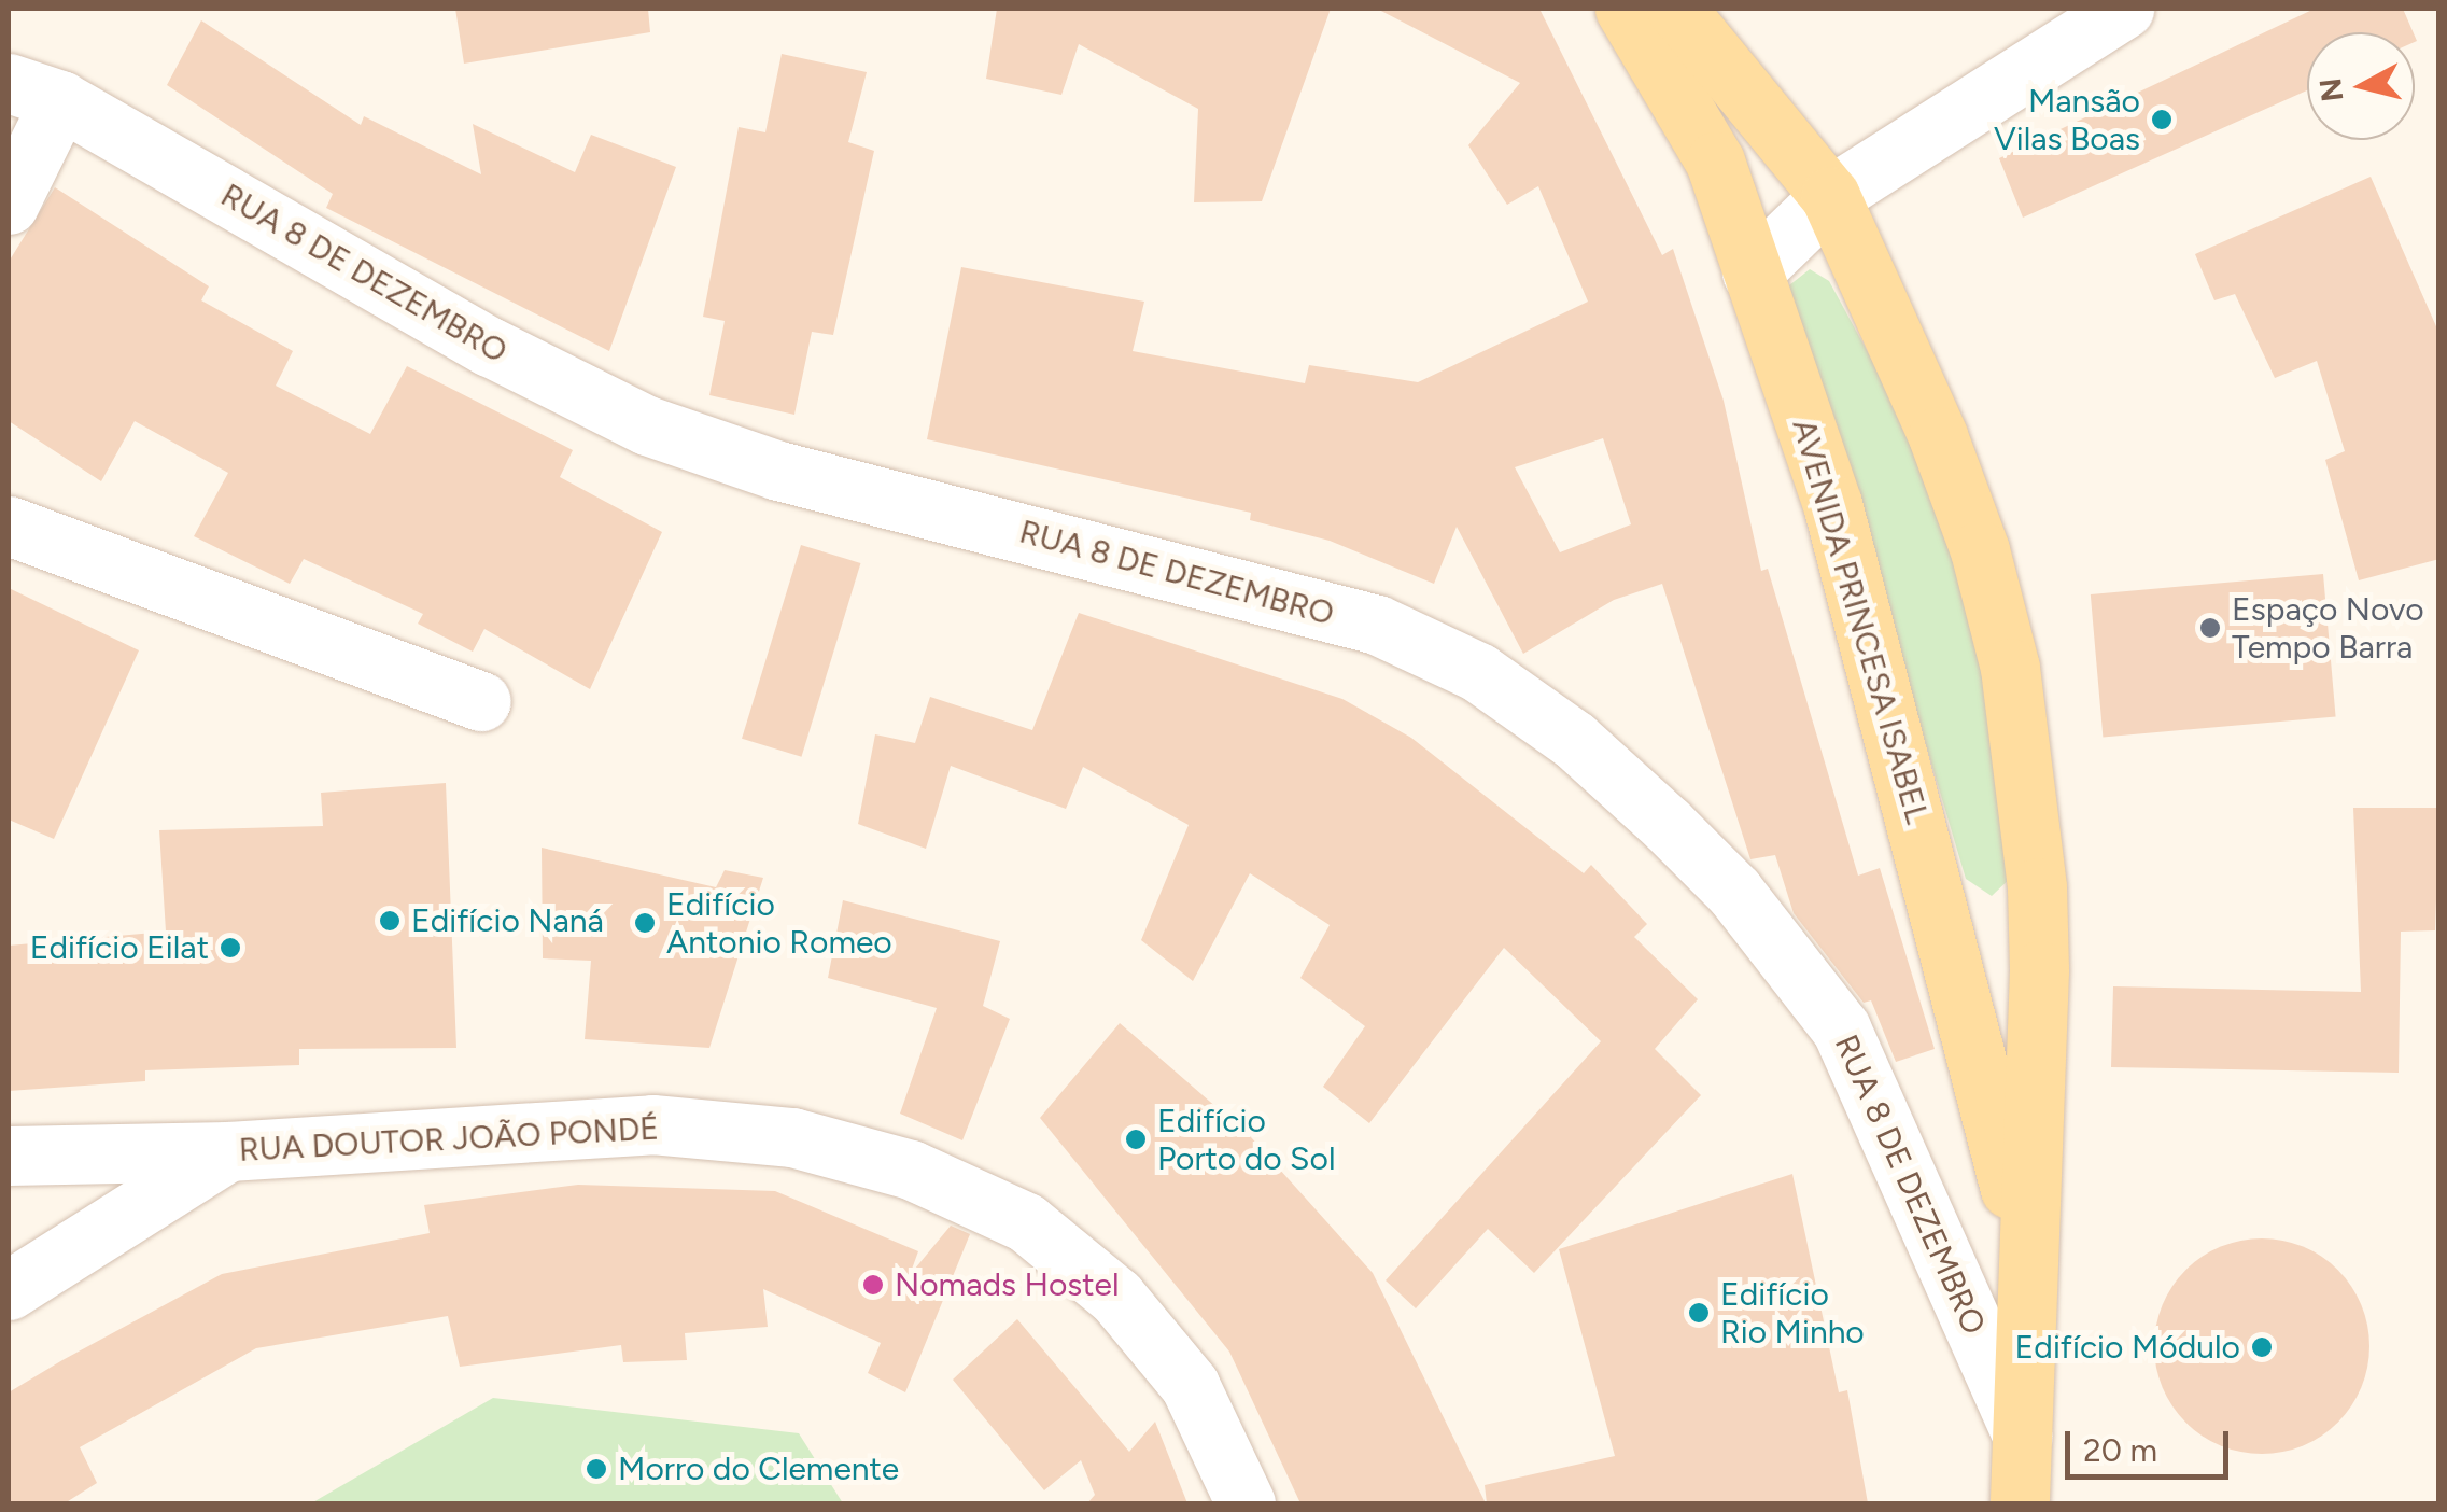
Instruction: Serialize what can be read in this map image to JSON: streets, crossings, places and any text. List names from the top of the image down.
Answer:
{
  "streets": {
    "main road": ["AVENIDA PRINCESA ISABEL"],
    "street": ["RUA 8 DE DEZEMBRO", "RUA DOUTOR JOÃO PONDÉ"]
  },
  "crossings": [
    ["RUA 8 DE DEZEMBRO", "AVENIDA PRINCESA ISABEL"]
  ],
  "places": [
    "Mansão Vilas Boas",
    "Espaço Novo Tempo Barra",
    "Edifício Naná",
    "Edifício Antonio Romeo",
    "Edifício Eilat",
    "Edifício Porto do Sol",
    "Nomads Hostel",
    "Edifício Rio Minho",
    "Edifício Módulo",
    "Morro do Clemente"
  ],
  "scale_bar": "20 m",
  "north": "left"
}
